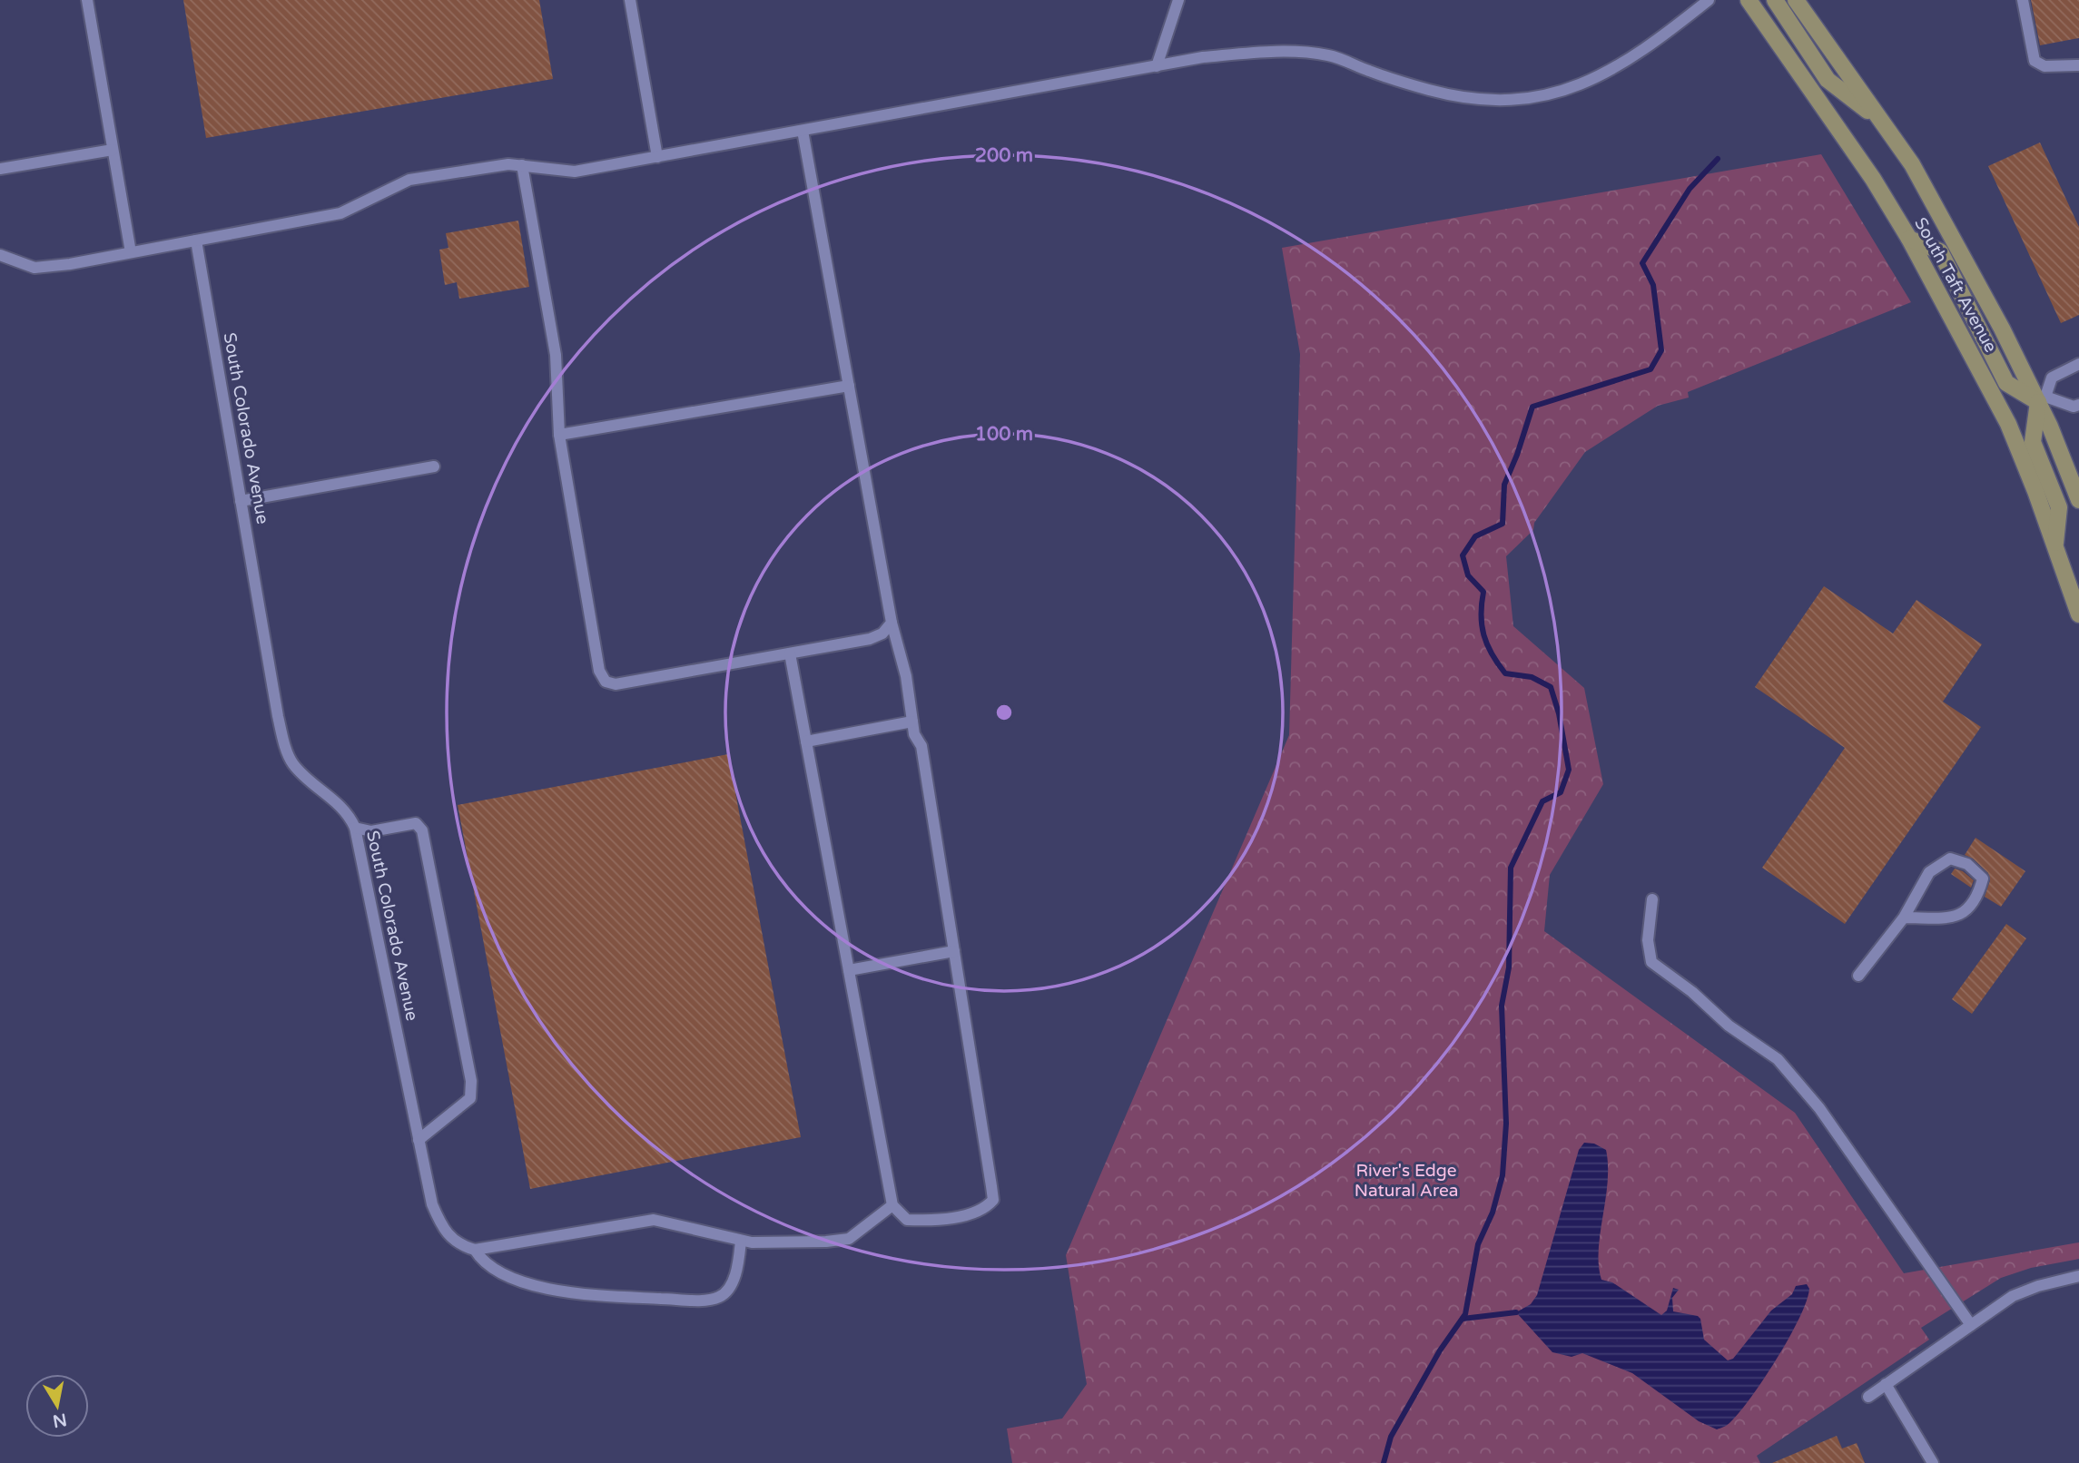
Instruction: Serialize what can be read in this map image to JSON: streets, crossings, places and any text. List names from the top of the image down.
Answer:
{
  "streets": {
    "main road": ["South Taft Avenue"],
    "street": ["South Colorado Avenue"]
  },
  "parks": ["River's Edge Natural Area"],
  "north": "bottom",
  "rings": ["200 m", "100 m"]
}
